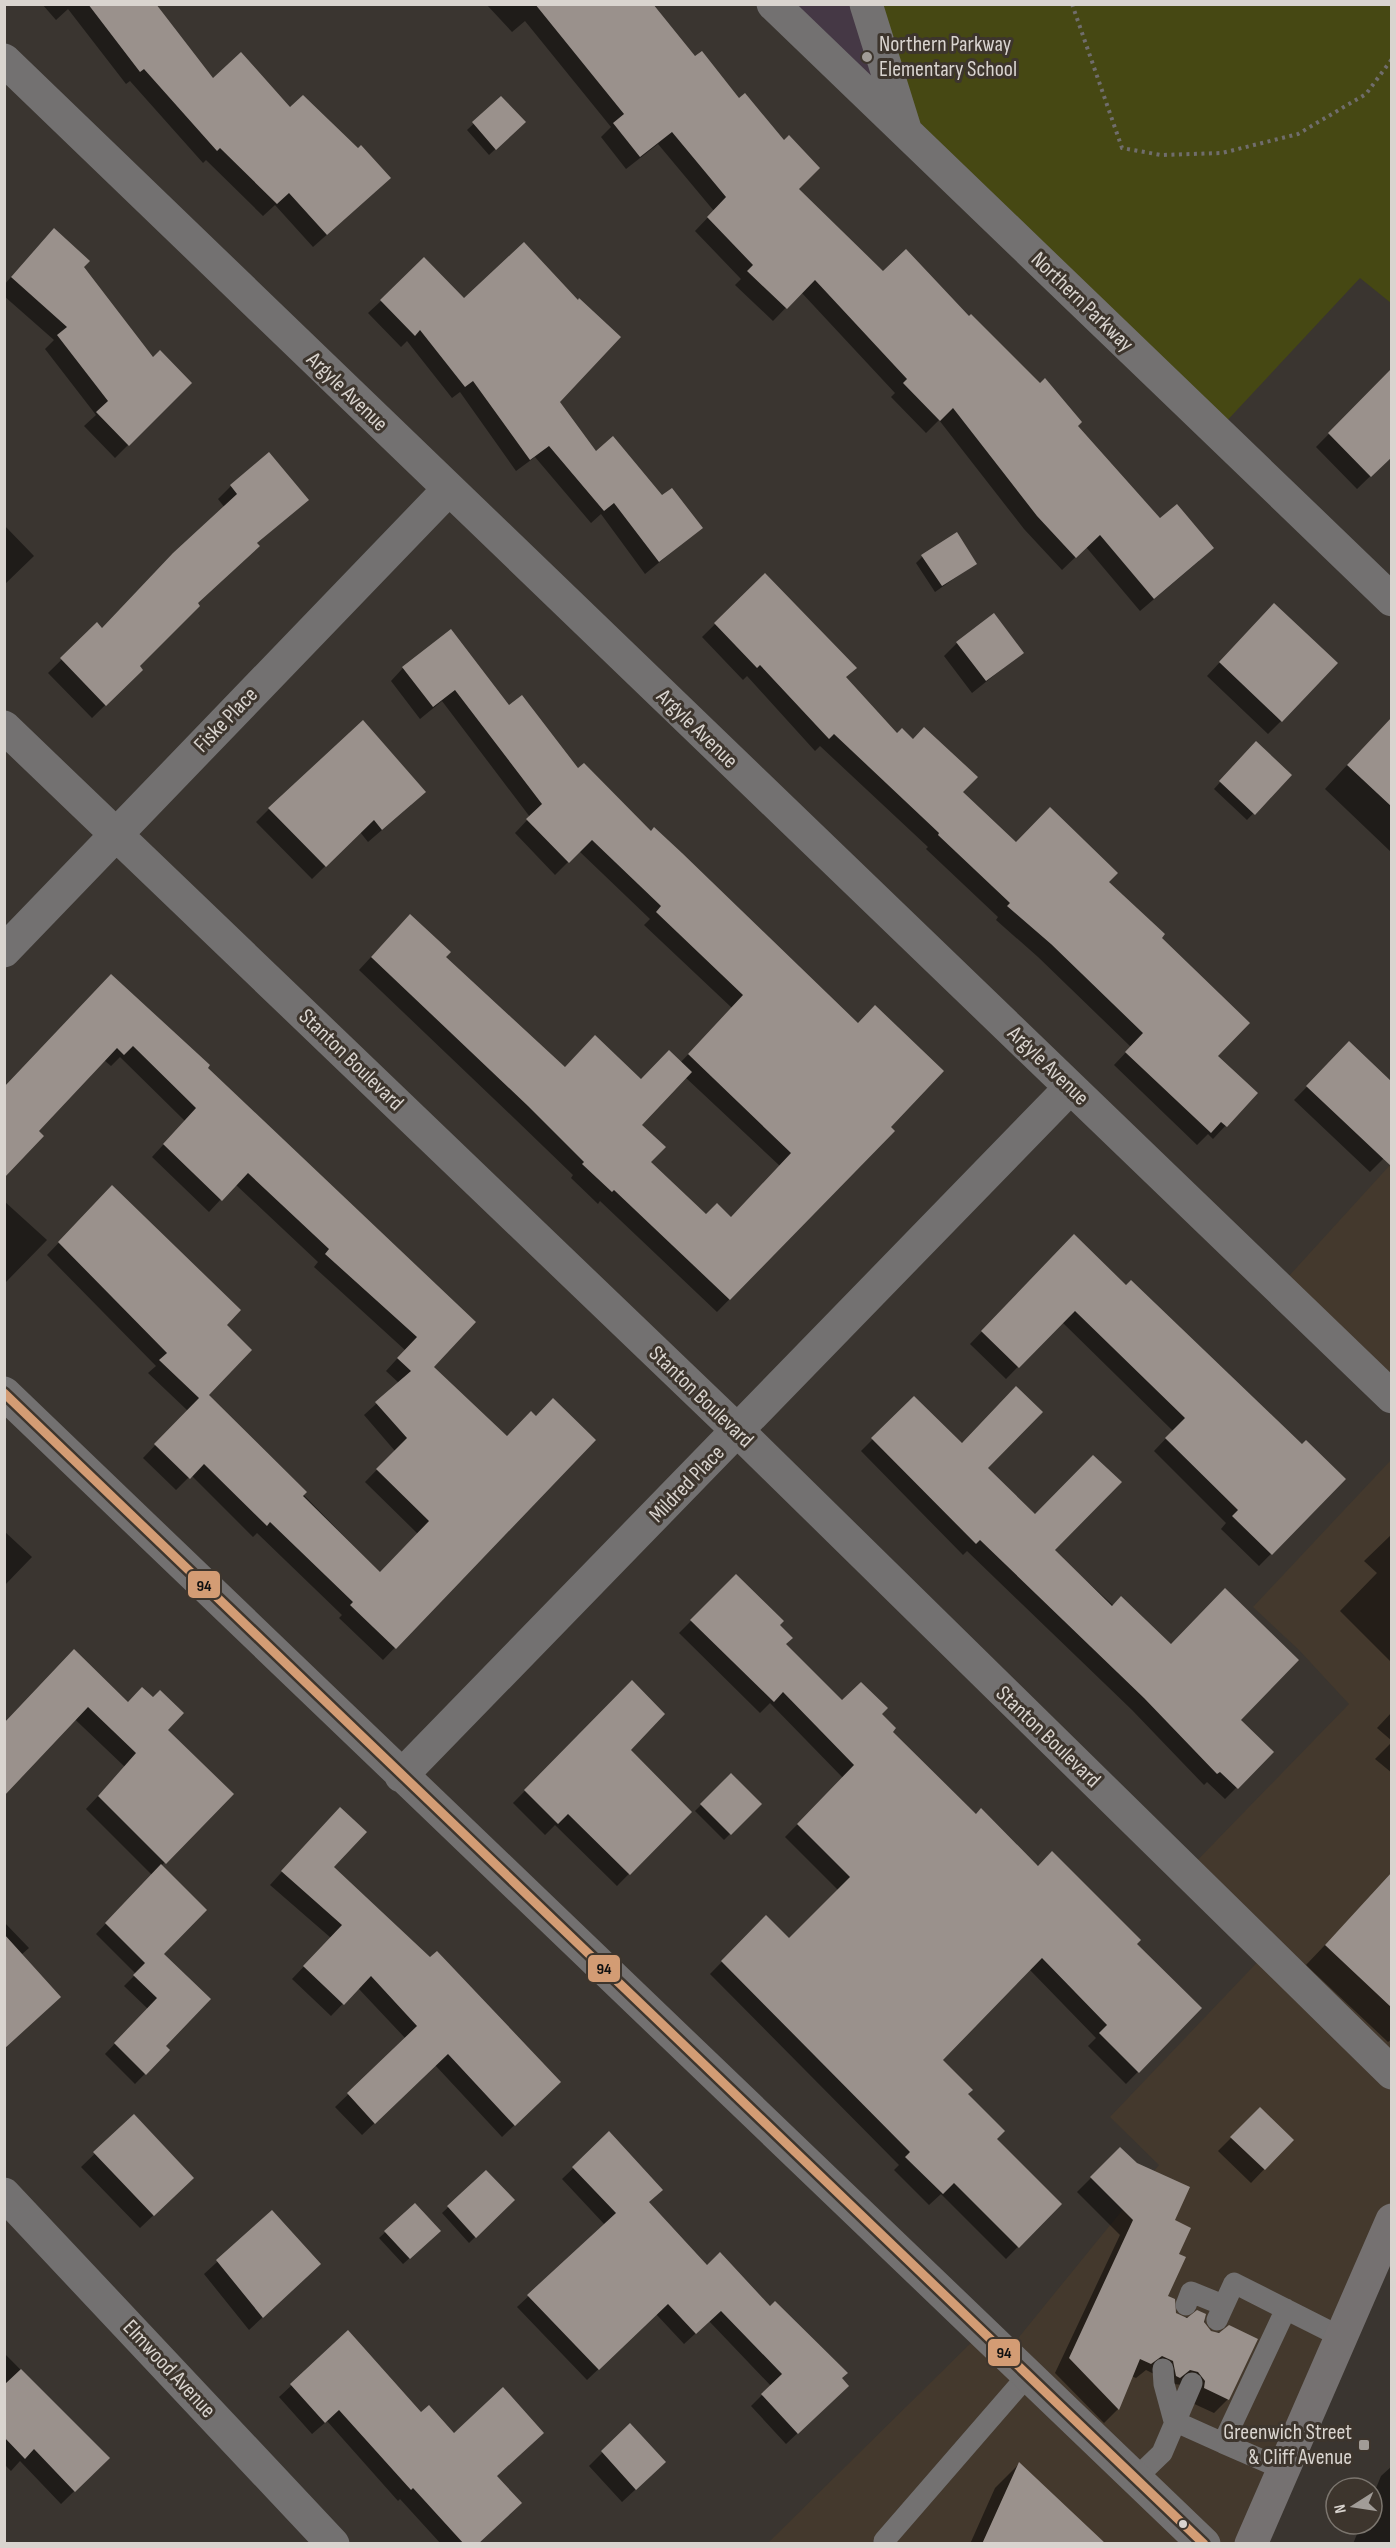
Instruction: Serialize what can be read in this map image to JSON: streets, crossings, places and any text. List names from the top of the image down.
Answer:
{
  "streets": {
    "street": [
      "Northern Parkway",
      "Argyle Avenue",
      "Fiske Place",
      "Stanton Boulevard",
      "Mildred Place",
      "Elmwood Avenue"
    ]
  },
  "crossings": [
    ["Argyle Avenue", "Fiske Place"],
    ["Argyle Avenue", "Mildred Place"],
    ["Fiske Place", "Stanton Boulevard"],
    ["Stanton Boulevard", "Mildred Place"]
  ],
  "places": {
    "other": ["Northern Parkway Elementary School"],
    "transit": ["Greenwich Street & Cliff Avenue"]
  },
  "lines": ["transit line 94"],
  "north": "left"
}
